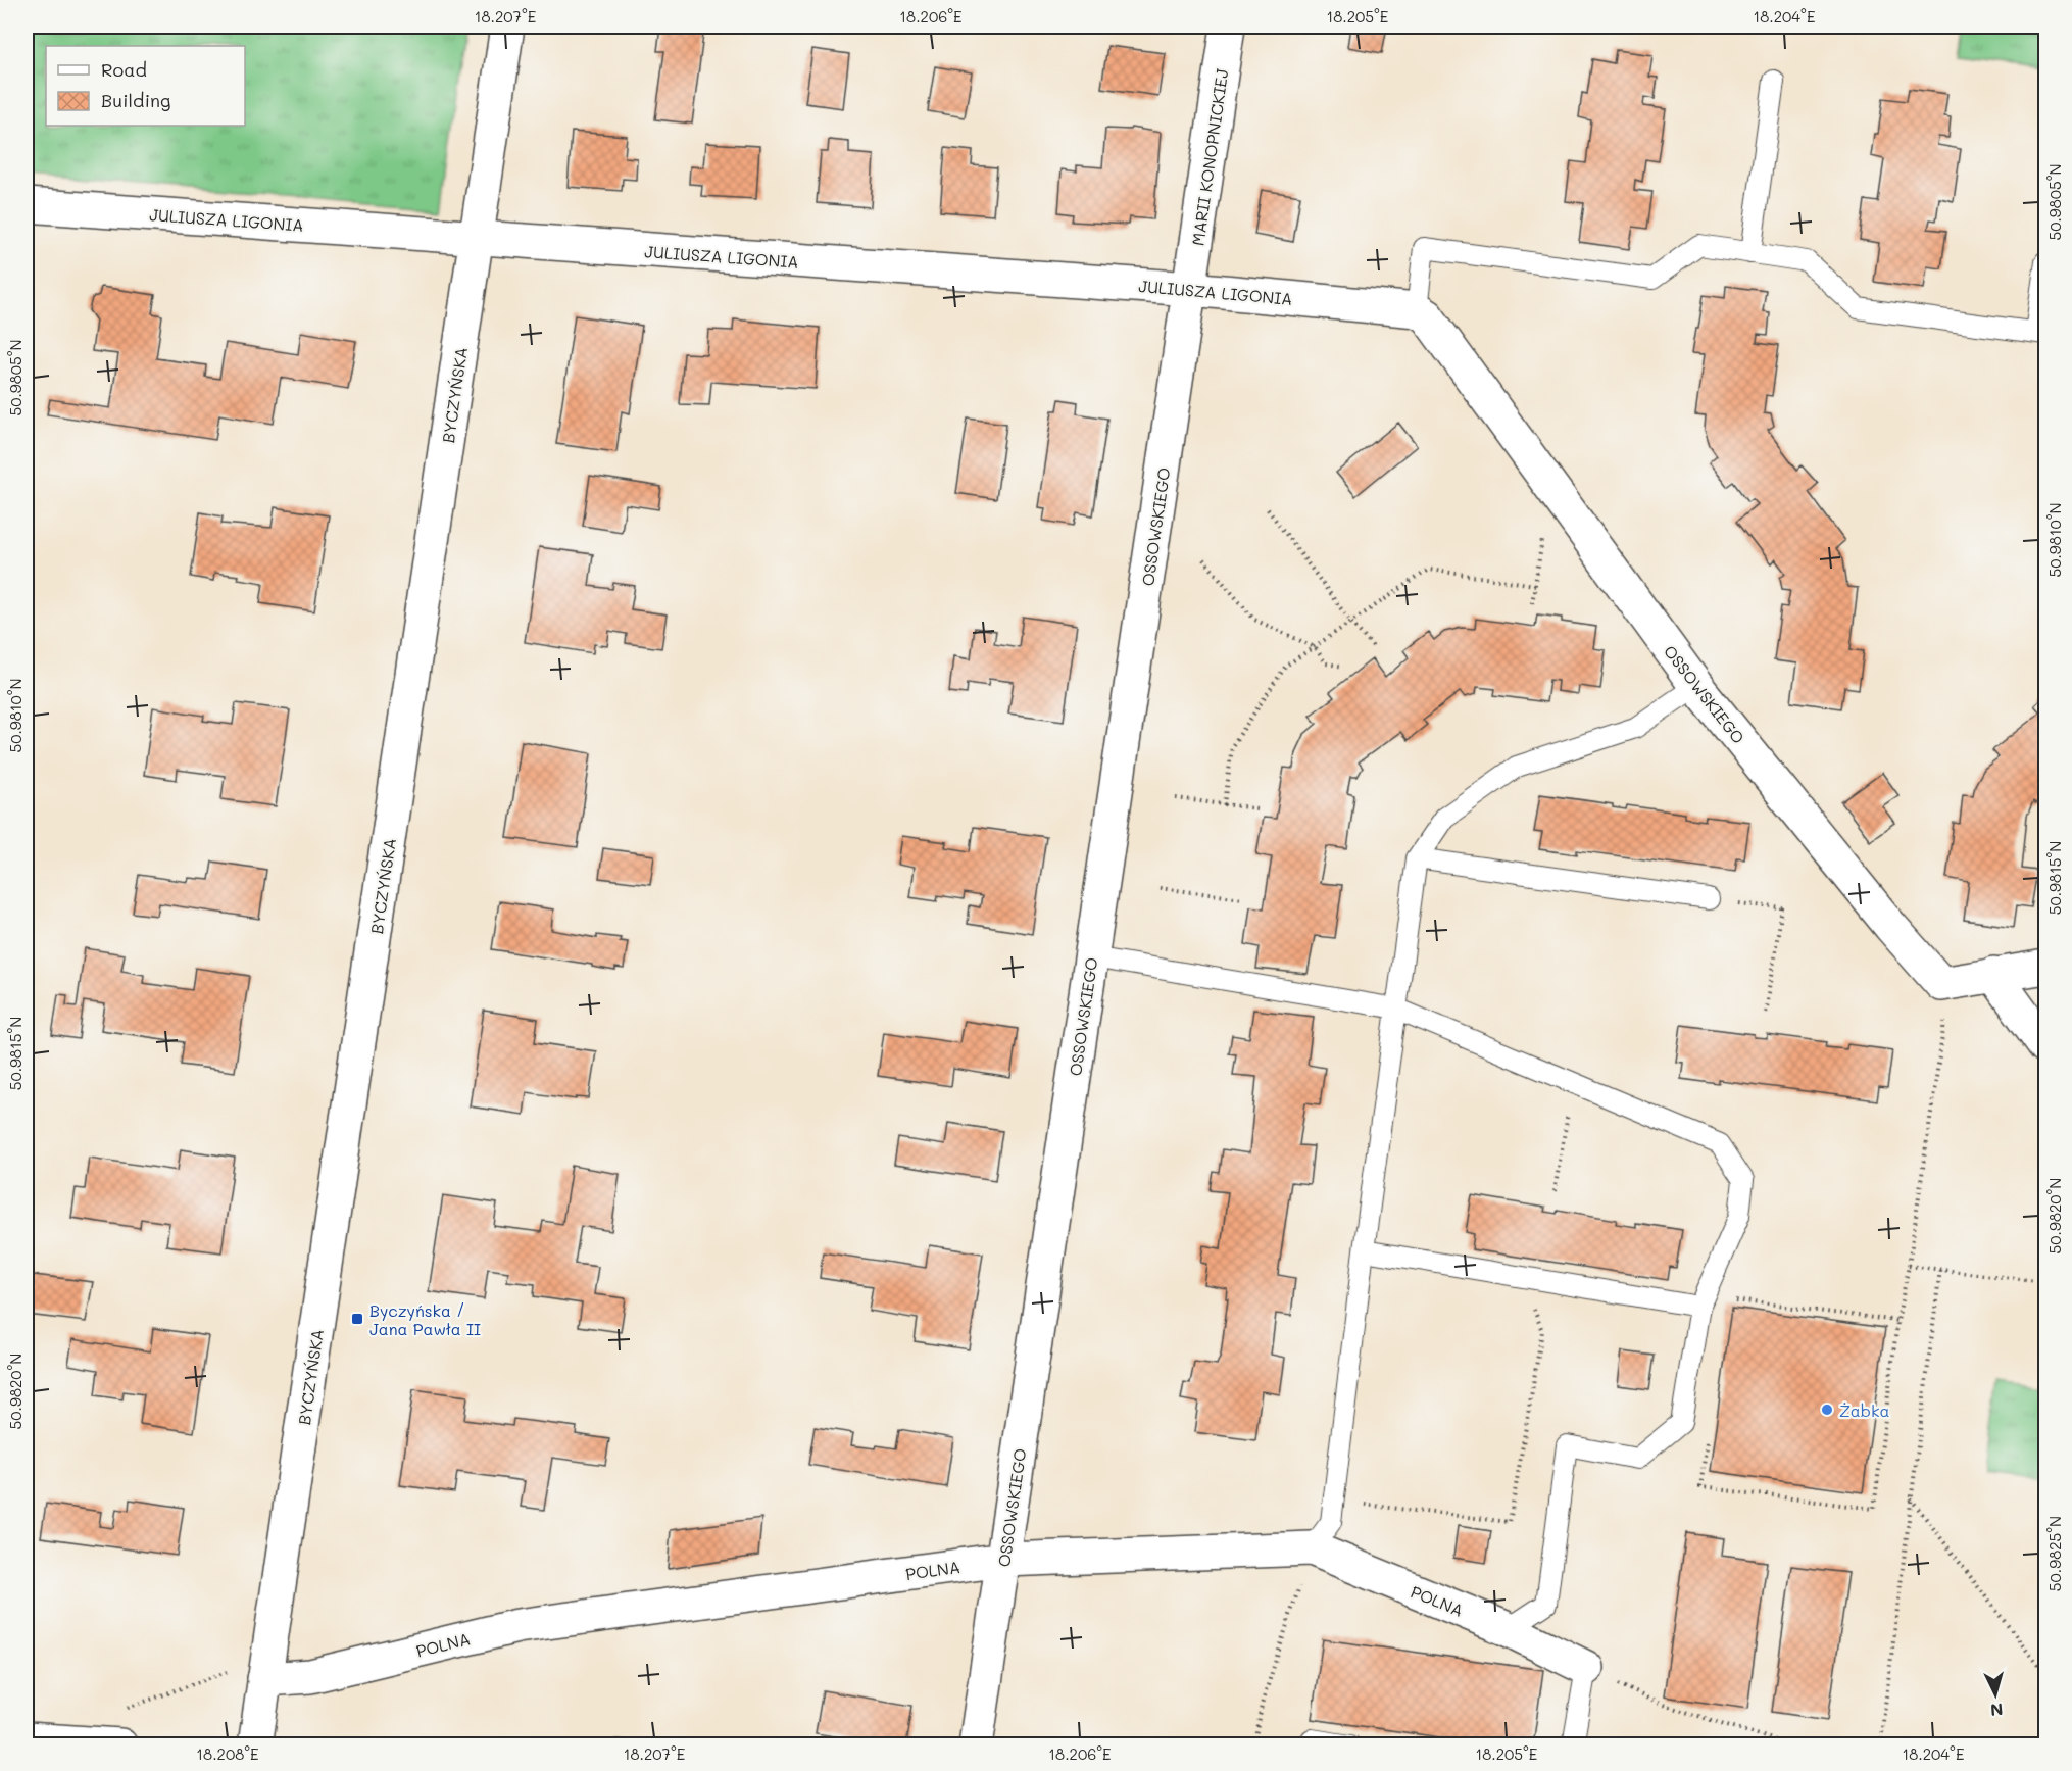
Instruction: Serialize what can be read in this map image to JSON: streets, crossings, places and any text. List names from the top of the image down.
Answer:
{
  "streets": {
    "street": [
      "MARII KONOPNICKIEJ",
      "JULIUSZA LIGONIA",
      "BYCZYŃSKA",
      "OSSOWSKIEGO",
      "POLNA"
    ]
  },
  "crossings": [
    ["MARII KONOPNICKIEJ", "JULIUSZA LIGONIA"],
    ["MARII KONOPNICKIEJ", "OSSOWSKIEGO"],
    ["JULIUSZA LIGONIA", "BYCZYŃSKA"],
    ["JULIUSZA LIGONIA", "OSSOWSKIEGO"],
    ["BYCZYŃSKA", "POLNA"],
    ["OSSOWSKIEGO", "POLNA"]
  ],
  "places": {
    "transit": ["Byczyńska / Jana Pawła II"],
    "other": ["Żabka"]
  },
  "legend": ["Road", "Building"],
  "north": "bottom",
  "coordinates": [
    "18.207°E",
    "18.206°E",
    "18.205°E",
    "18.204°E",
    "50.9805°N",
    "50.9810°N",
    "50.9815°N",
    "50.9820°N",
    "50.9825°N",
    "18.208°E"
  ]
}
